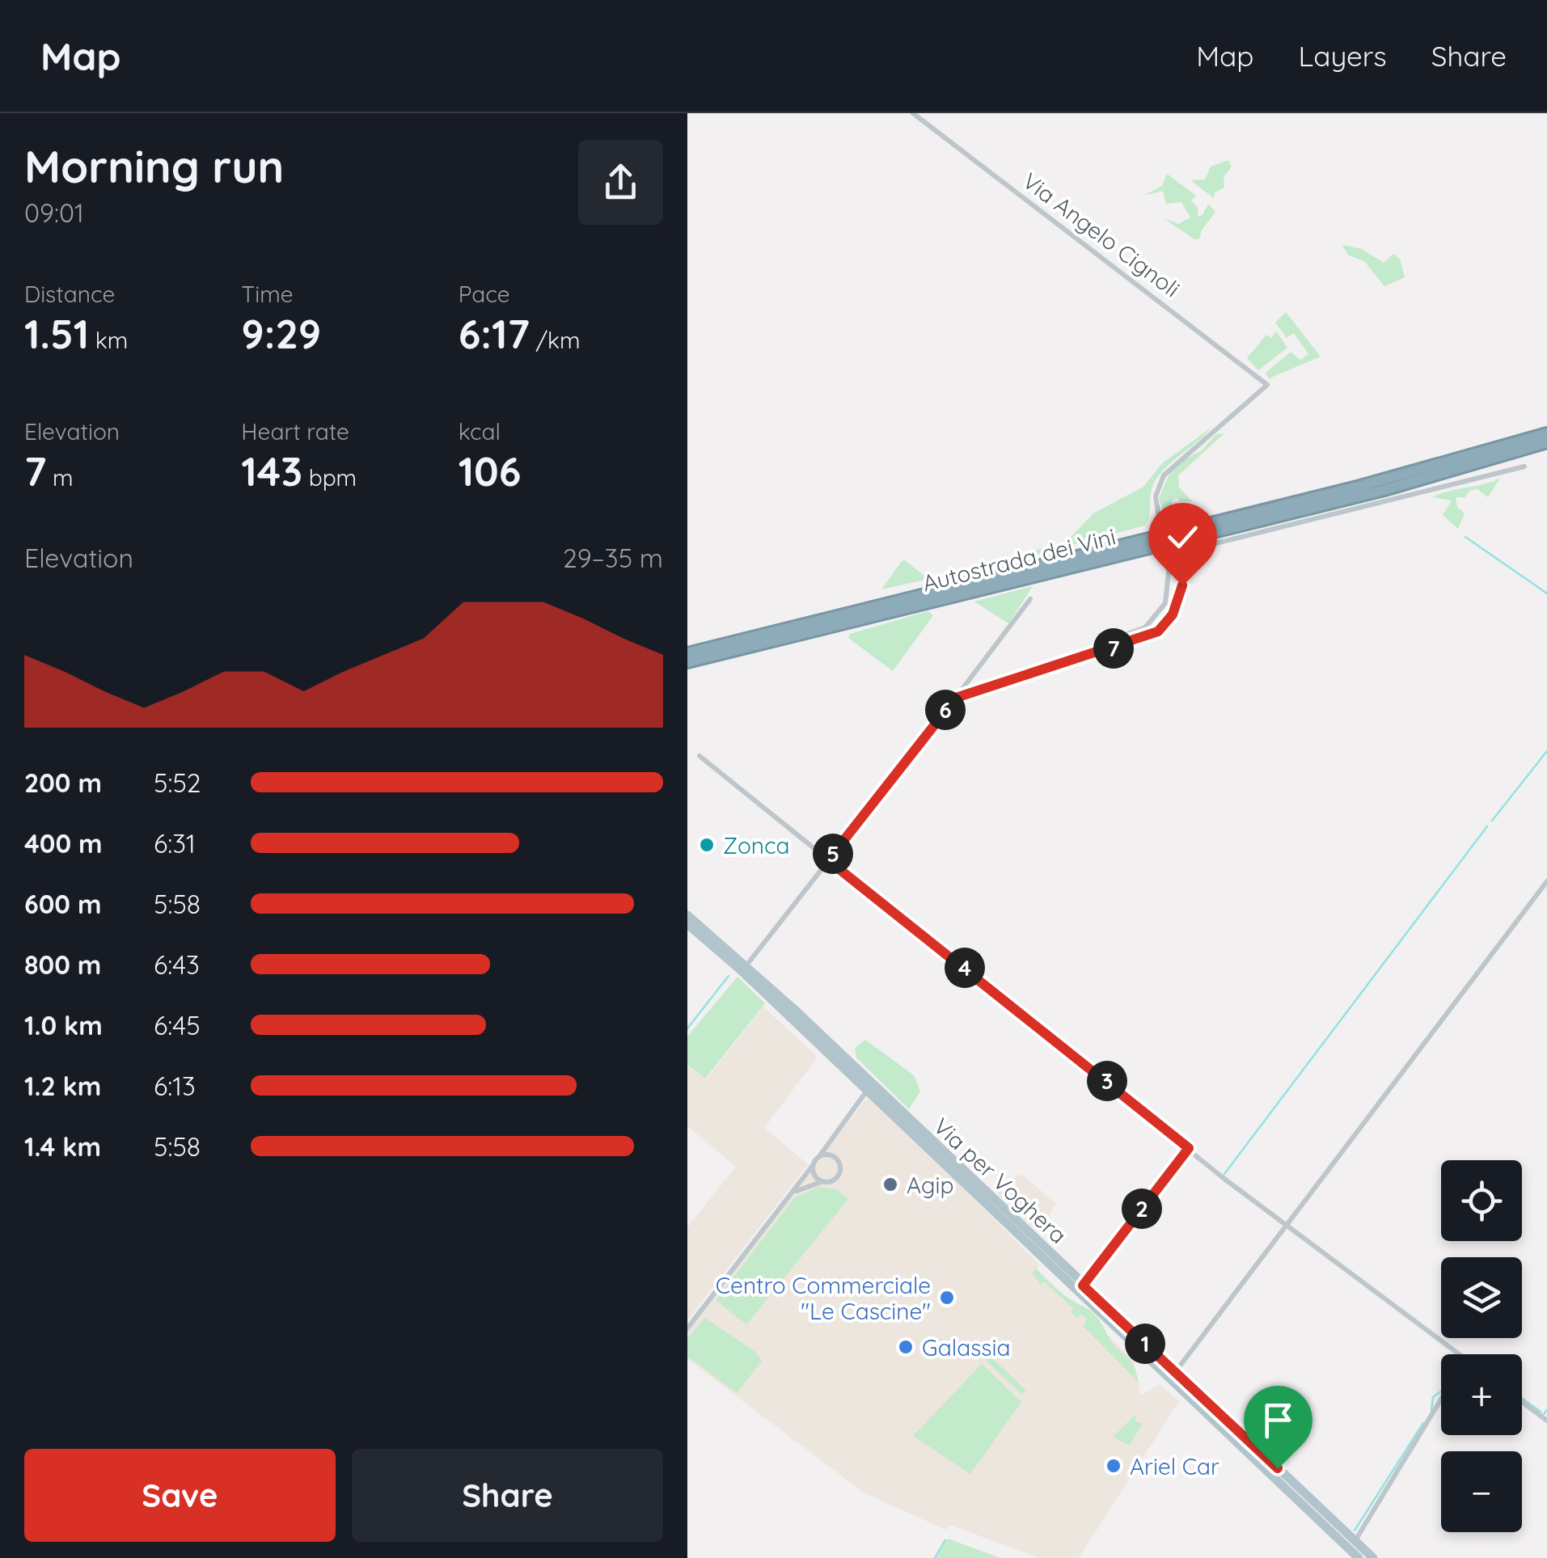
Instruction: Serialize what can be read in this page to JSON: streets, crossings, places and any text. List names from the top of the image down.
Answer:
{
  "streets": {
    "highway": ["Autostrada dei Vini"],
    "main road": ["Via per Voghera"],
    "street": ["Via Angelo Cignoli"]
  },
  "places": [
    "Zonca",
    "Agip",
    "Centro Commerciale \"Le Cascine\"",
    "Galassia",
    "Ariel Car"
  ],
  "page": {
    "header": "Map",
    "nav": ["Map", "Layers", "Share"],
    "heading": ["Morning run", "09:01"],
    "stats": [
      ["Distance", "1.51 km"],
      ["Time", "9:29"],
      ["Pace", "6:17 /km"],
      ["Elevation", "7 m"],
      ["Heart rate", "143 bpm"],
      ["kcal", "106"]
    ],
    "chart": ["Elevation", "29–35 m"],
    "pins": [
      "7",
      "6",
      "5",
      "4",
      "3",
      "2",
      "1"
    ],
    "list": [
      {
        "name": "200 m",
        "note": "5:52"
      },
      {
        "name": "400 m",
        "note": "6:31"
      },
      {
        "name": "600 m",
        "note": "5:58"
      },
      {
        "name": "800 m",
        "note": "6:43"
      },
      {
        "name": "1.0 km",
        "note": "6:45"
      },
      {
        "name": "1.2 km",
        "note": "6:13"
      },
      {
        "name": "1.4 km",
        "note": "5:58"
      }
    ],
    "map_buttons": ["+", "−"],
    "buttons": ["Save", "Share"]
  }
}
